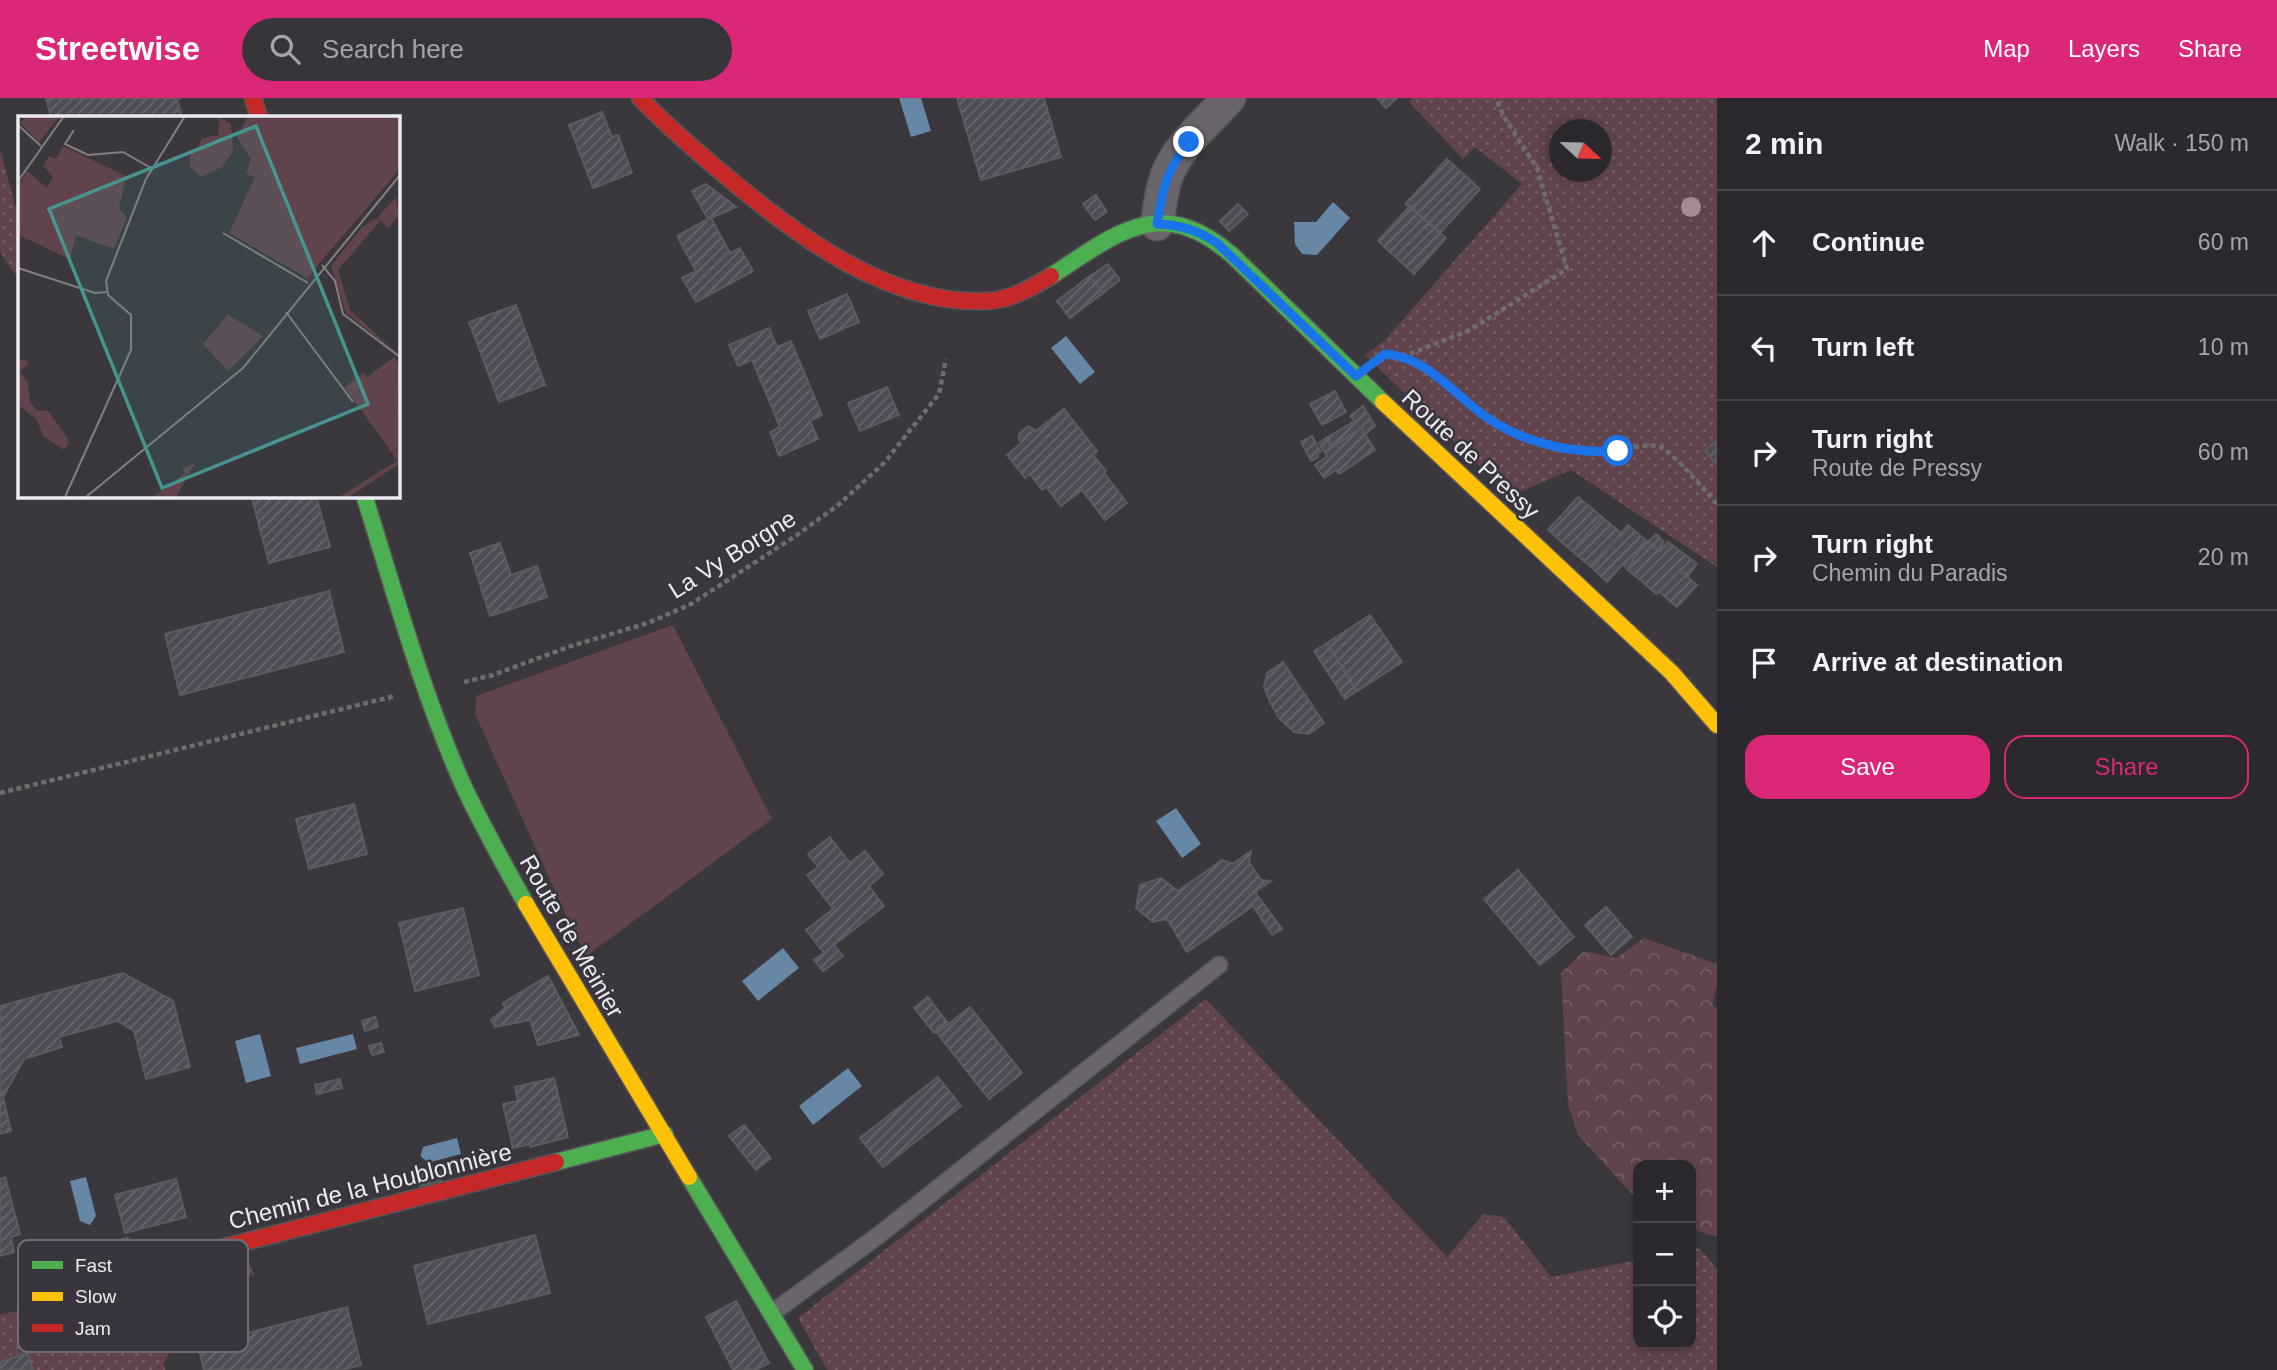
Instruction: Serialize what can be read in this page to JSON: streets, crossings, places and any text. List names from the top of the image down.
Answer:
{
  "streets": {
    "street": ["Route de Pressy", "Route de Meinier", "Chemin de la Houblonnière"],
    "path": ["La Vy Borgne"]
  },
  "crossings": [
    ["Route de Meinier", "Chemin de la Houblonnière"]
  ],
  "legend": ["Fast", "Slow", "Jam"],
  "north": "right",
  "page": {
    "header": "Streetwise",
    "search": "Search here",
    "nav": ["Map", "Layers", "Share"],
    "heading": ["2 min", "Walk · 150 m"],
    "list": [
      ["Continue", "60 m"],
      ["Turn left", "10 m"],
      ["Turn right", "Route de Pressy", "60 m"],
      ["Turn right", "Chemin du Paradis", "20 m"],
      "Arrive at destination"
    ],
    "buttons": ["Save", "Share"],
    "map_buttons": ["+", "−"]
  }
}
